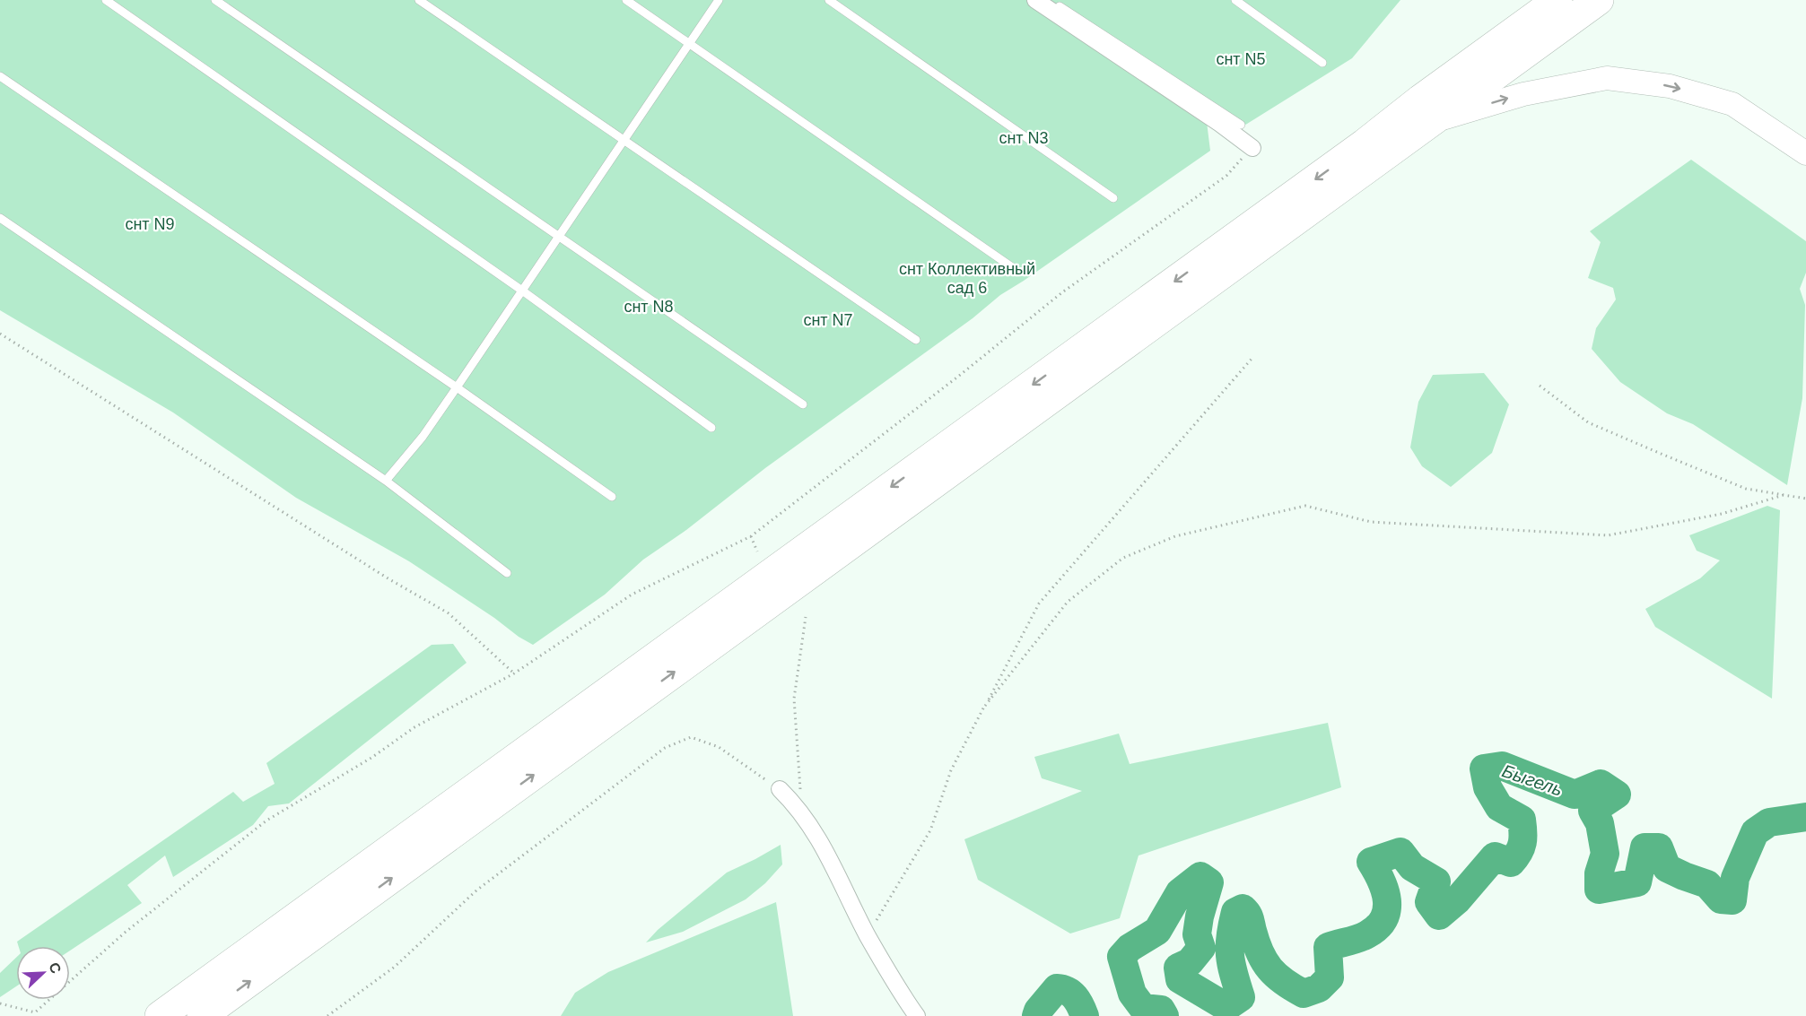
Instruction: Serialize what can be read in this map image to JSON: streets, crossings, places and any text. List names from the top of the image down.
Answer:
{
  "water": ["Быгель"],
  "parks": [
    "снт N5",
    "снт N3",
    "снт N9",
    "снт Коллективный сад 6",
    "снт N8",
    "снт N7"
  ],
  "north": "top right"
}
